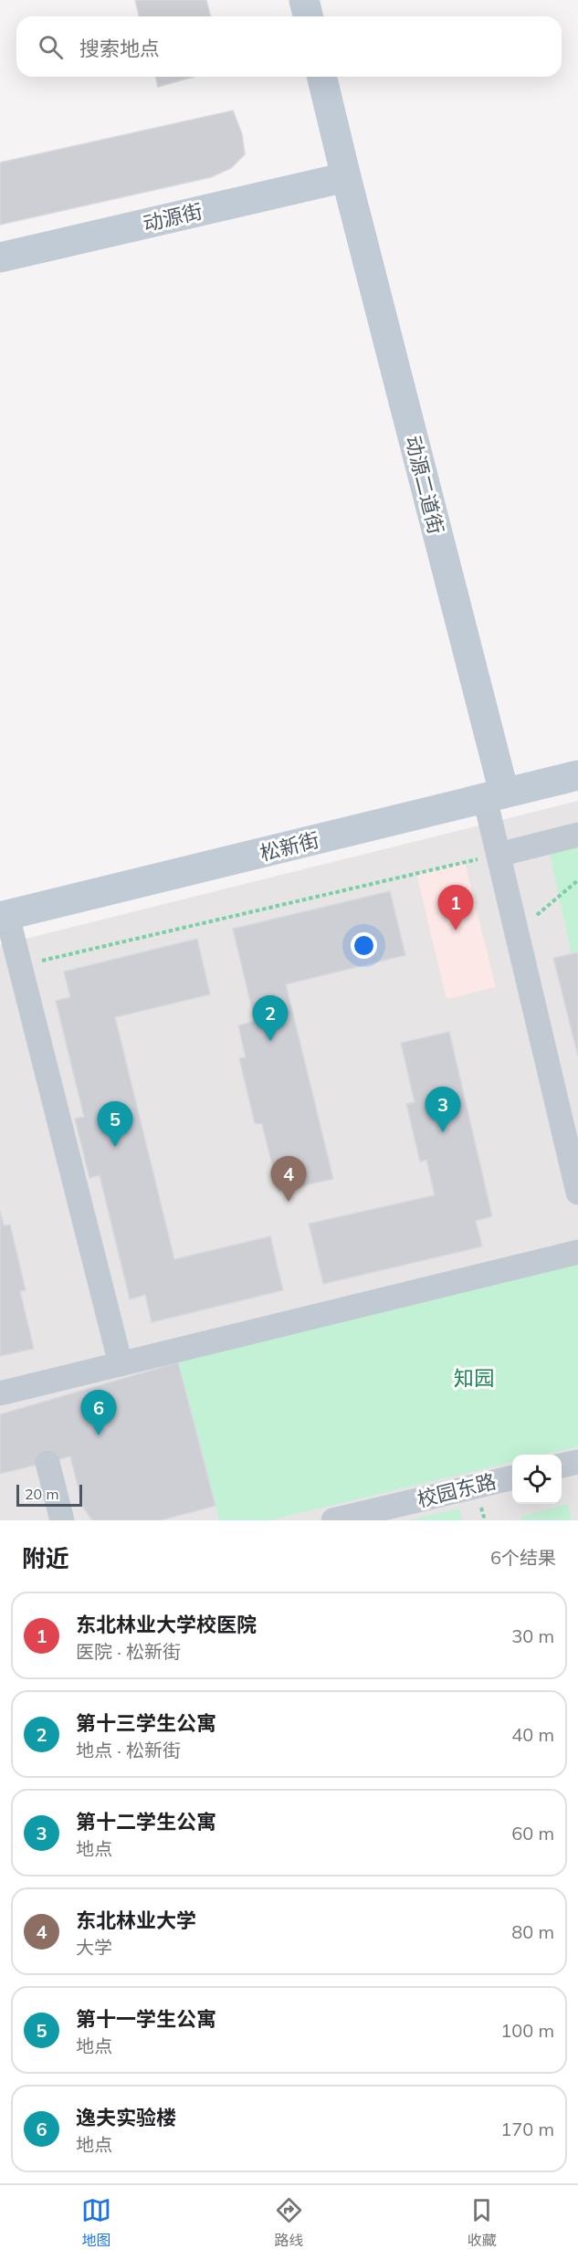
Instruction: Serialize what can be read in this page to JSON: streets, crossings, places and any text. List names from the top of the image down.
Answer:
{
  "streets": {
    "street": [
      "动源街",
      "动源二道街",
      "松新街",
      "校园东路"
    ]
  },
  "crossings": [
    ["动源街", "动源二道街"],
    ["动源二道街", "松新街"]
  ],
  "parks": ["知园"],
  "scale_bar": "20 m",
  "page": {
    "search": "搜索地点",
    "pins": [
      "1",
      "2",
      "3",
      "5",
      "4",
      "6"
    ],
    "scale": "20 m",
    "heading": ["附近", "6个结果"],
    "list": [
      {
        "mark": "1",
        "name": "东北林业大学校医院",
        "note": "医院 · 松新街",
        "value": "30 m"
      },
      {
        "mark": "2",
        "name": "第十三学生公寓",
        "note": "地点 · 松新街",
        "value": "40 m"
      },
      {
        "mark": "3",
        "name": "第十二学生公寓",
        "note": "地点",
        "value": "60 m"
      },
      {
        "mark": "4",
        "name": "东北林业大学",
        "note": "大学",
        "value": "80 m"
      },
      {
        "mark": "5",
        "name": "第十一学生公寓",
        "note": "地点",
        "value": "100 m"
      },
      {
        "mark": "6",
        "name": "逸夫实验楼",
        "note": "地点",
        "value": "170 m"
      }
    ],
    "nav": ["地图", "路线", "收藏"]
  }
}
